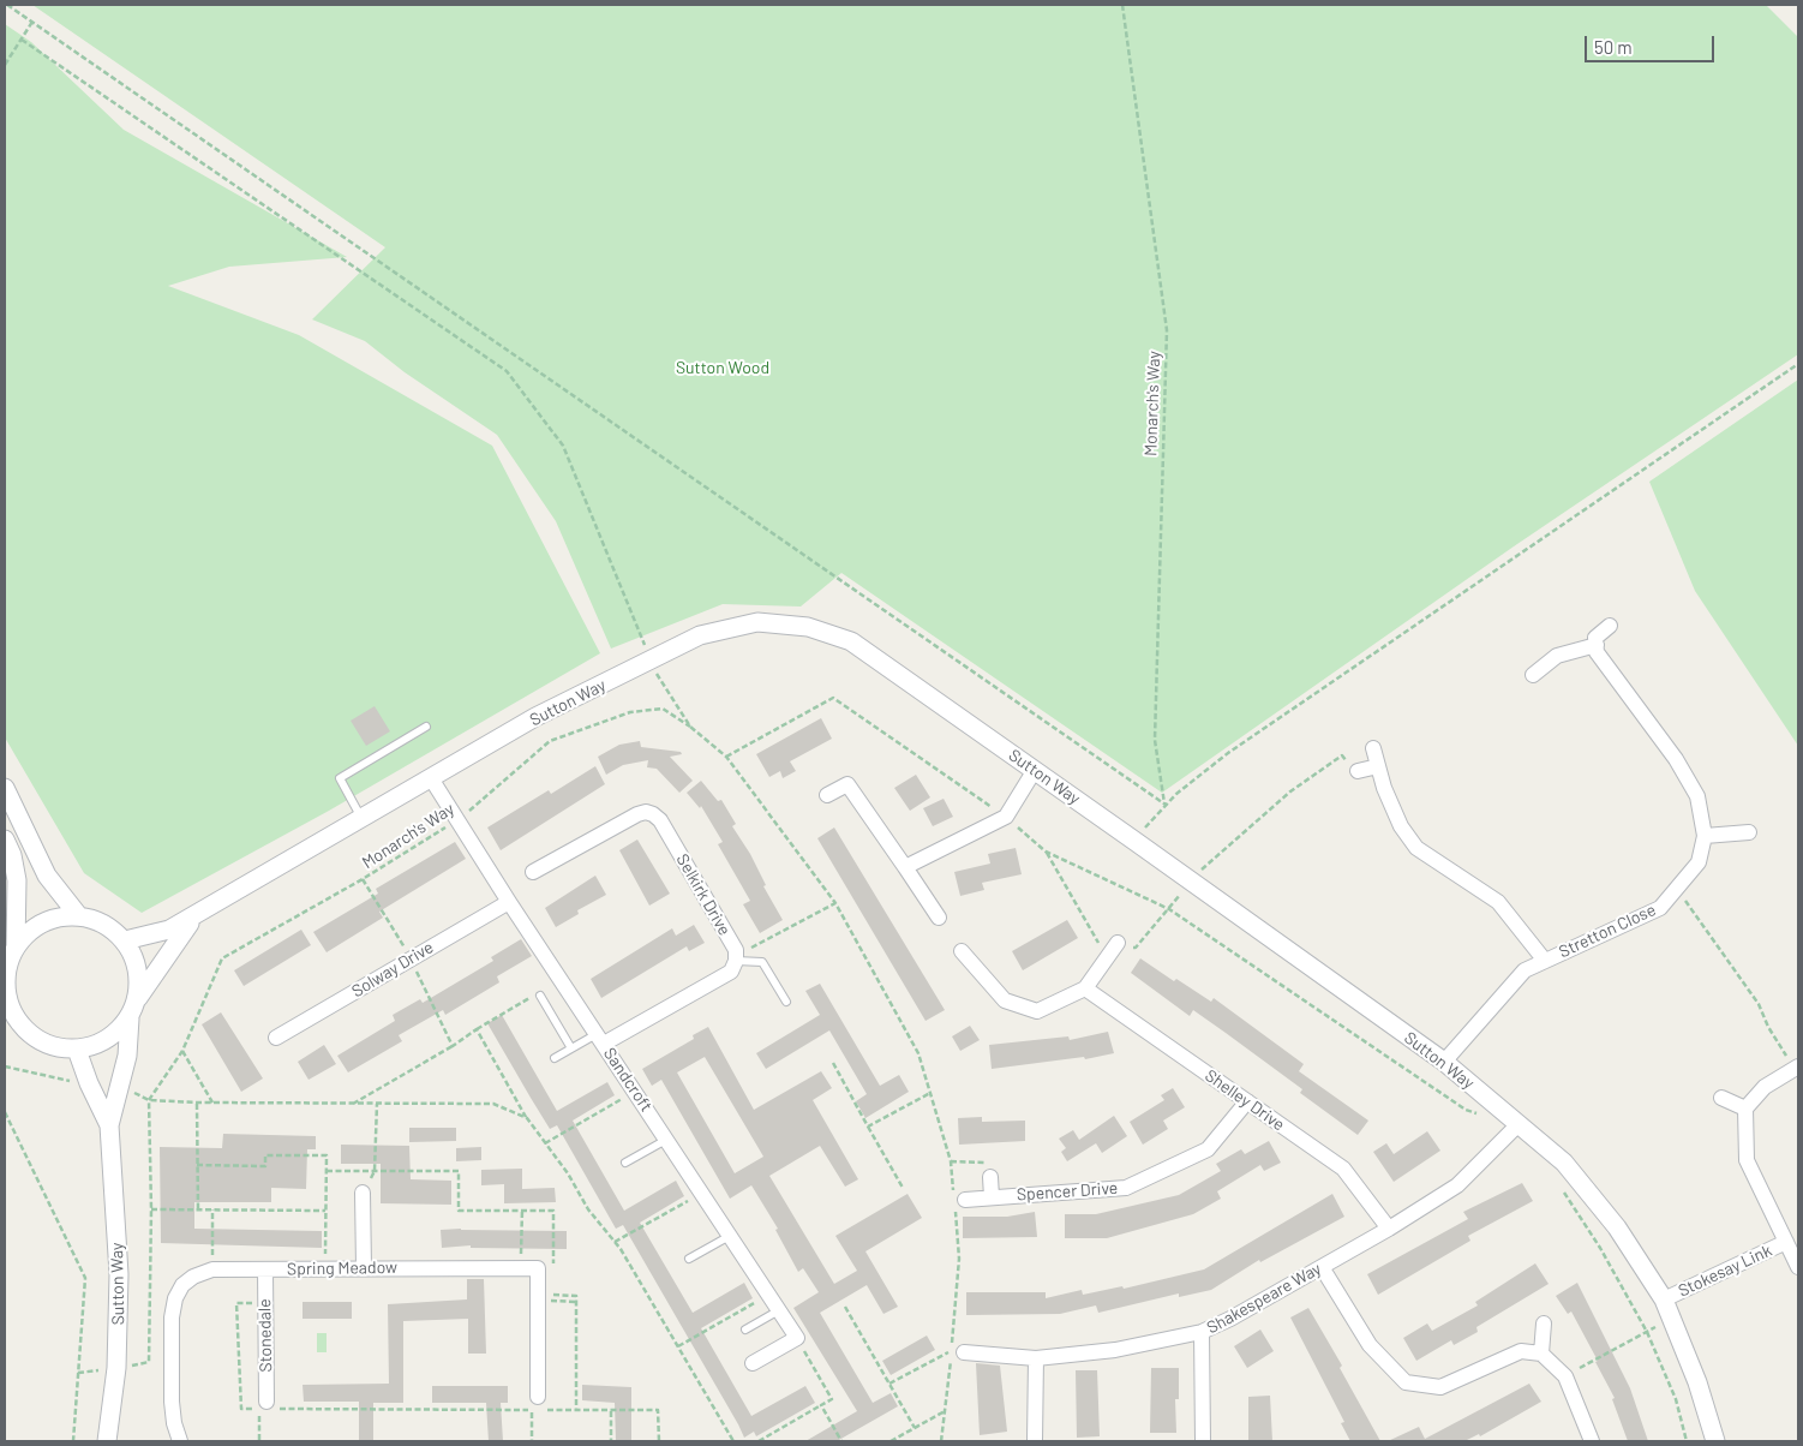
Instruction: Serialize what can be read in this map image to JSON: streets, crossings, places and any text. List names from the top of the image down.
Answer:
{
  "streets": {
    "street": [
      "Sutton Way",
      "Selkirk Drive",
      "Stretton Close",
      "Solway Drive",
      "Sandcroft",
      "Shelley Drive",
      "Spencer Drive",
      "Spring Meadow",
      "Stokesay Link",
      "Shakespeare Way",
      "Stonedale"
    ],
    "path": ["Monarch's Way"]
  },
  "crossings": [
    ["Monarch's Way", "Sandcroft"],
    ["Sutton Way", "Stretton Close"],
    ["Sutton Way", "Sandcroft"],
    ["Sutton Way", "Stokesay Link"],
    ["Sutton Way", "Shakespeare Way"],
    ["Solway Drive", "Sandcroft"],
    ["Shelley Drive", "Spencer Drive"],
    ["Shelley Drive", "Shakespeare Way"],
    ["Spring Meadow", "Stonedale"]
  ],
  "parks": ["Sutton Wood"],
  "scale_bar": "50 m"
}
